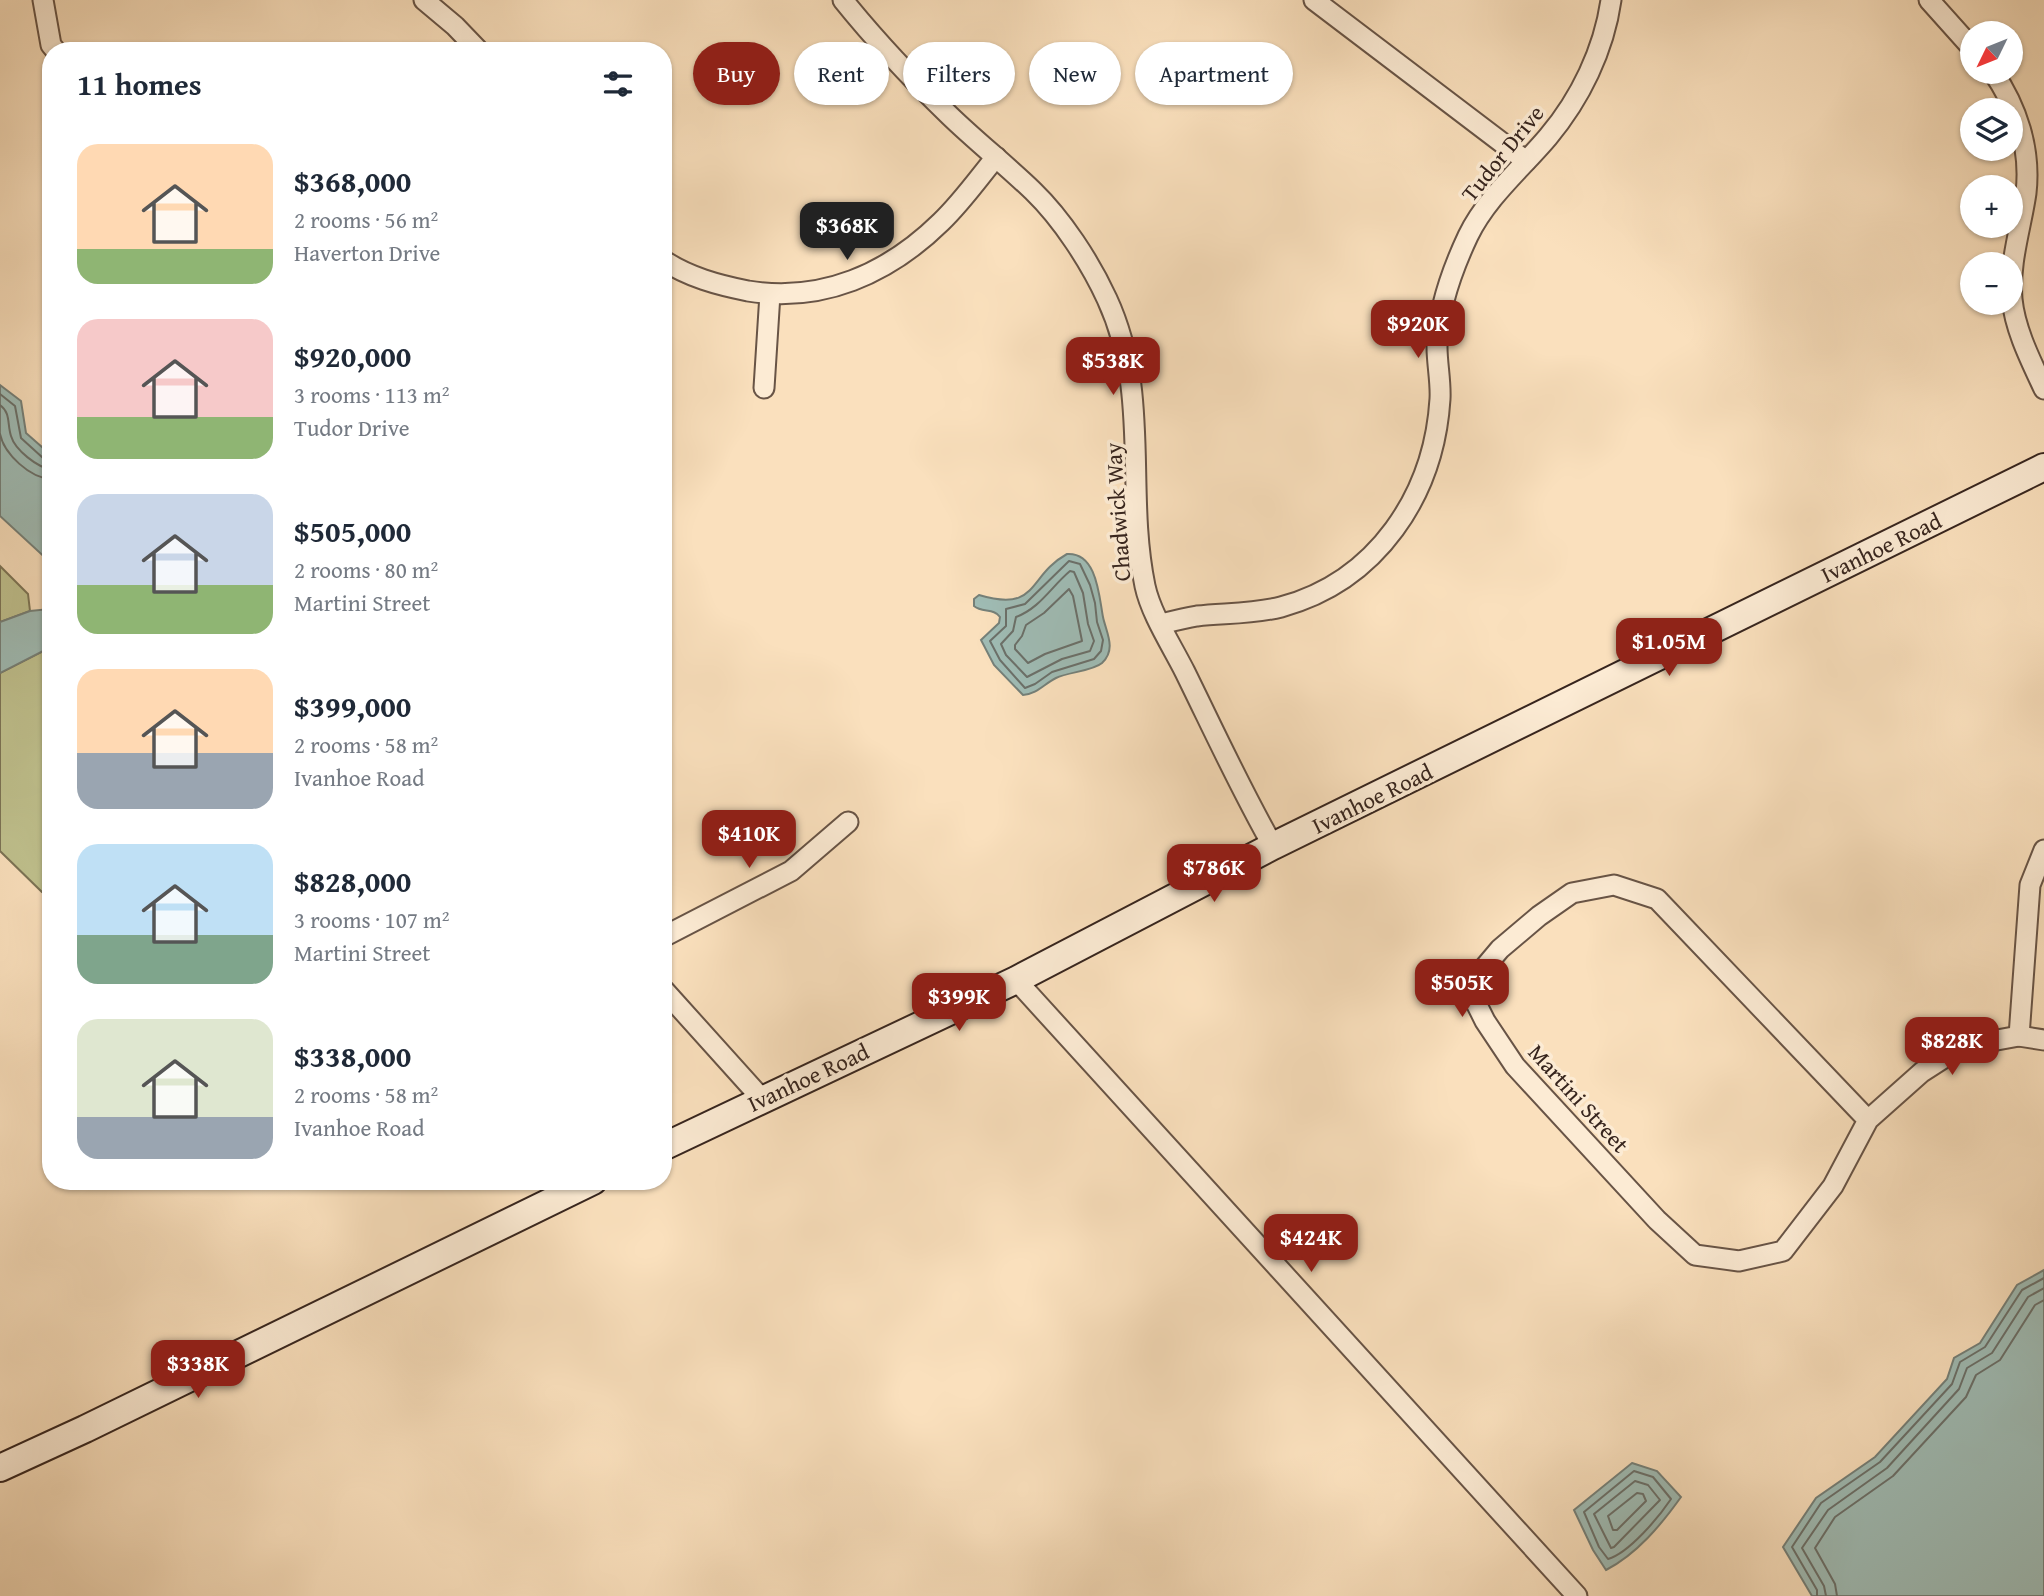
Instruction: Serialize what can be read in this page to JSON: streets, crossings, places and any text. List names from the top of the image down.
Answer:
{
  "streets": {
    "main road": ["Ivanhoe Road"],
    "street": ["Tudor Drive", "Chadwick Way", "Martini Street"]
  },
  "crossings": [
    ["Tudor Drive", "Chadwick Way"],
    ["Chadwick Way", "Ivanhoe Road"]
  ],
  "north": "bottom left",
  "page": {
    "map_buttons": ["+", "−"],
    "chip": [
      "Buy",
      "Rent",
      "Filters",
      "New",
      "Apartment"
    ],
    "heading": "11 homes",
    "list": [
      {
        "name": "$368,000",
        "note": "2 rooms · 56 m² · Haverton Drive"
      },
      {
        "name": "$920,000",
        "note": "3 rooms · 113 m² · Tudor Drive"
      },
      {
        "name": "$505,000",
        "note": "2 rooms · 80 m² · Martini Street"
      },
      {
        "name": "$399,000",
        "note": "2 rooms · 58 m² · Ivanhoe Road"
      },
      {
        "name": "$828,000",
        "note": "3 rooms · 107 m² · Martini Street"
      },
      {
        "name": "$338,000",
        "note": "2 rooms · 58 m² · Ivanhoe Road"
      }
    ],
    "price": [
      "$368K",
      "$920K",
      "$538K",
      "$1.05M",
      "$410K",
      "$786K",
      "$505K",
      "$399K",
      "$828K",
      "$424K",
      "$338K"
    ]
  }
}
